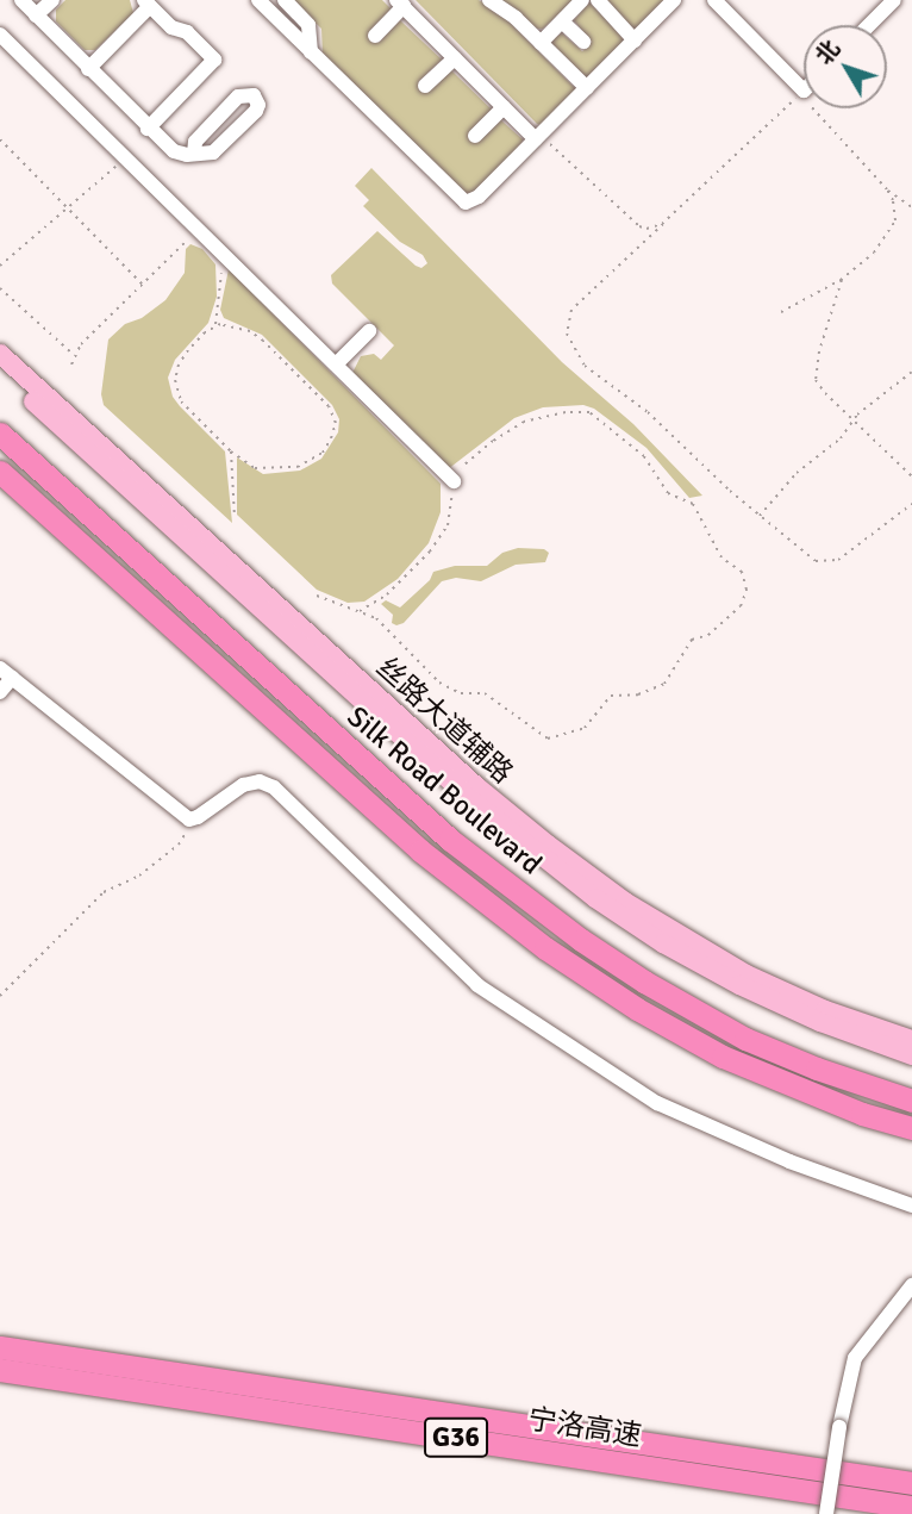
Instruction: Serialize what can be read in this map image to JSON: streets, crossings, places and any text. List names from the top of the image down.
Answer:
{
  "streets": {
    "highway": ["Silk Road Boulevard", "宁洛高速", "G36"],
    "main road": ["丝路大道辅路"]
  },
  "north": "top left"
}
